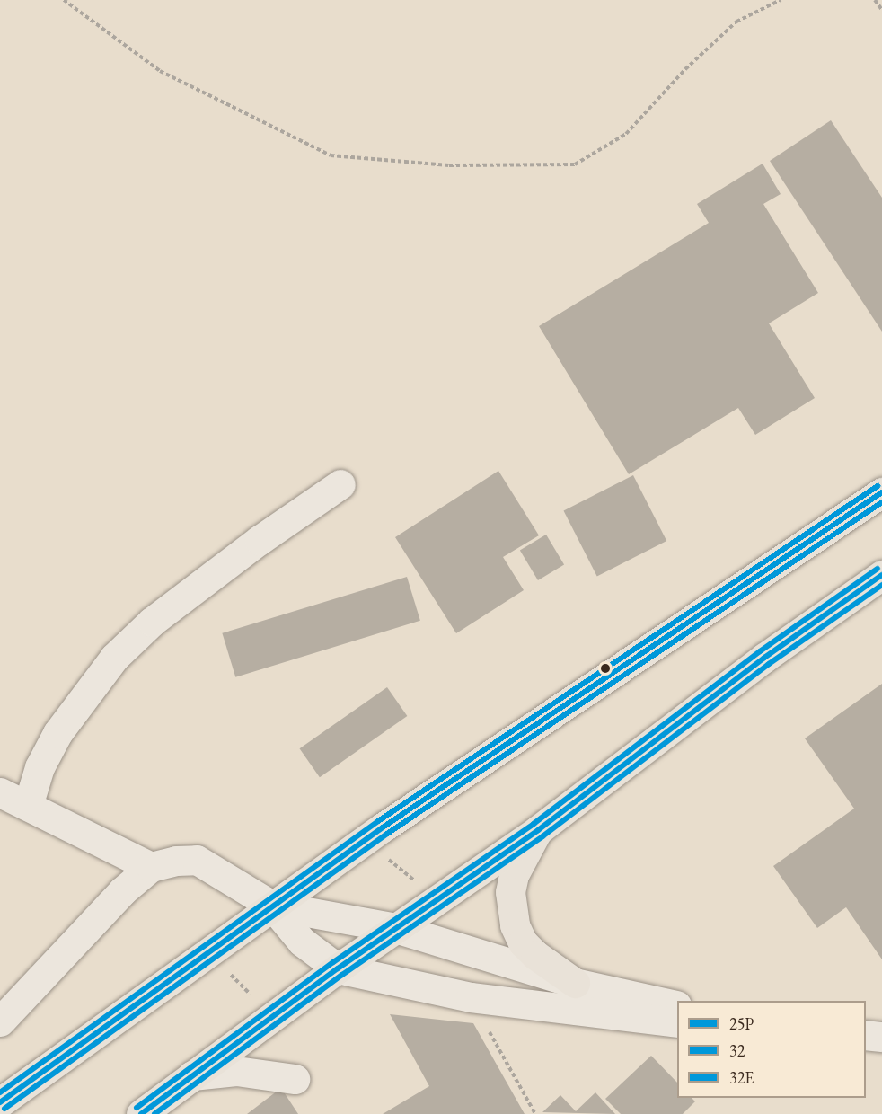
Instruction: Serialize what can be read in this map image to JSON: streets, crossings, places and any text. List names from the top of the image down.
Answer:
{
  "lines": ["transit line 32E", "transit line 25P", "transit line 32"],
  "legend": ["25P", "32", "32E"]
}
